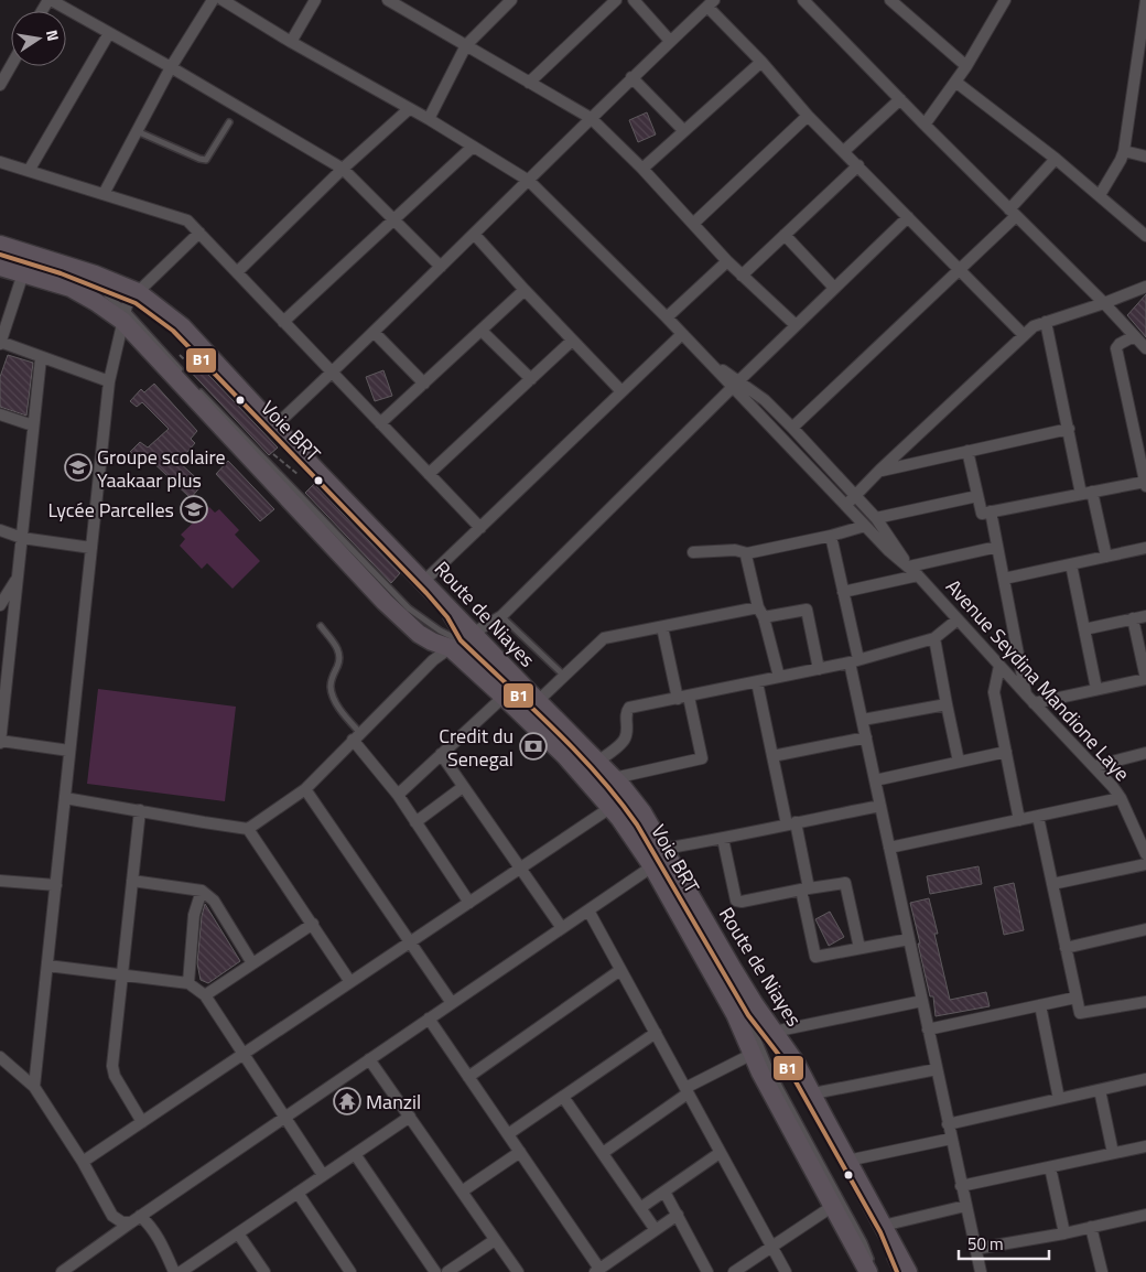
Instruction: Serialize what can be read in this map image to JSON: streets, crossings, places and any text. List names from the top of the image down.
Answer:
{
  "streets": {
    "main road": ["Route de Niayes"],
    "street": ["Avenue Seydina Mandione Laye"],
    "lane": ["Voie BRT"]
  },
  "crossings": [
    ["Voie BRT", "Route de Niayes"]
  ],
  "places": {
    "school or university": ["Groupe scolaire Yaakaar plus", "Lycée Parcelles"],
    "bank": ["Credit du Senegal"],
    "temple": ["Manzil"]
  },
  "lines": ["transit line B1"],
  "scale_bar": "50 m",
  "north": "right"
}
